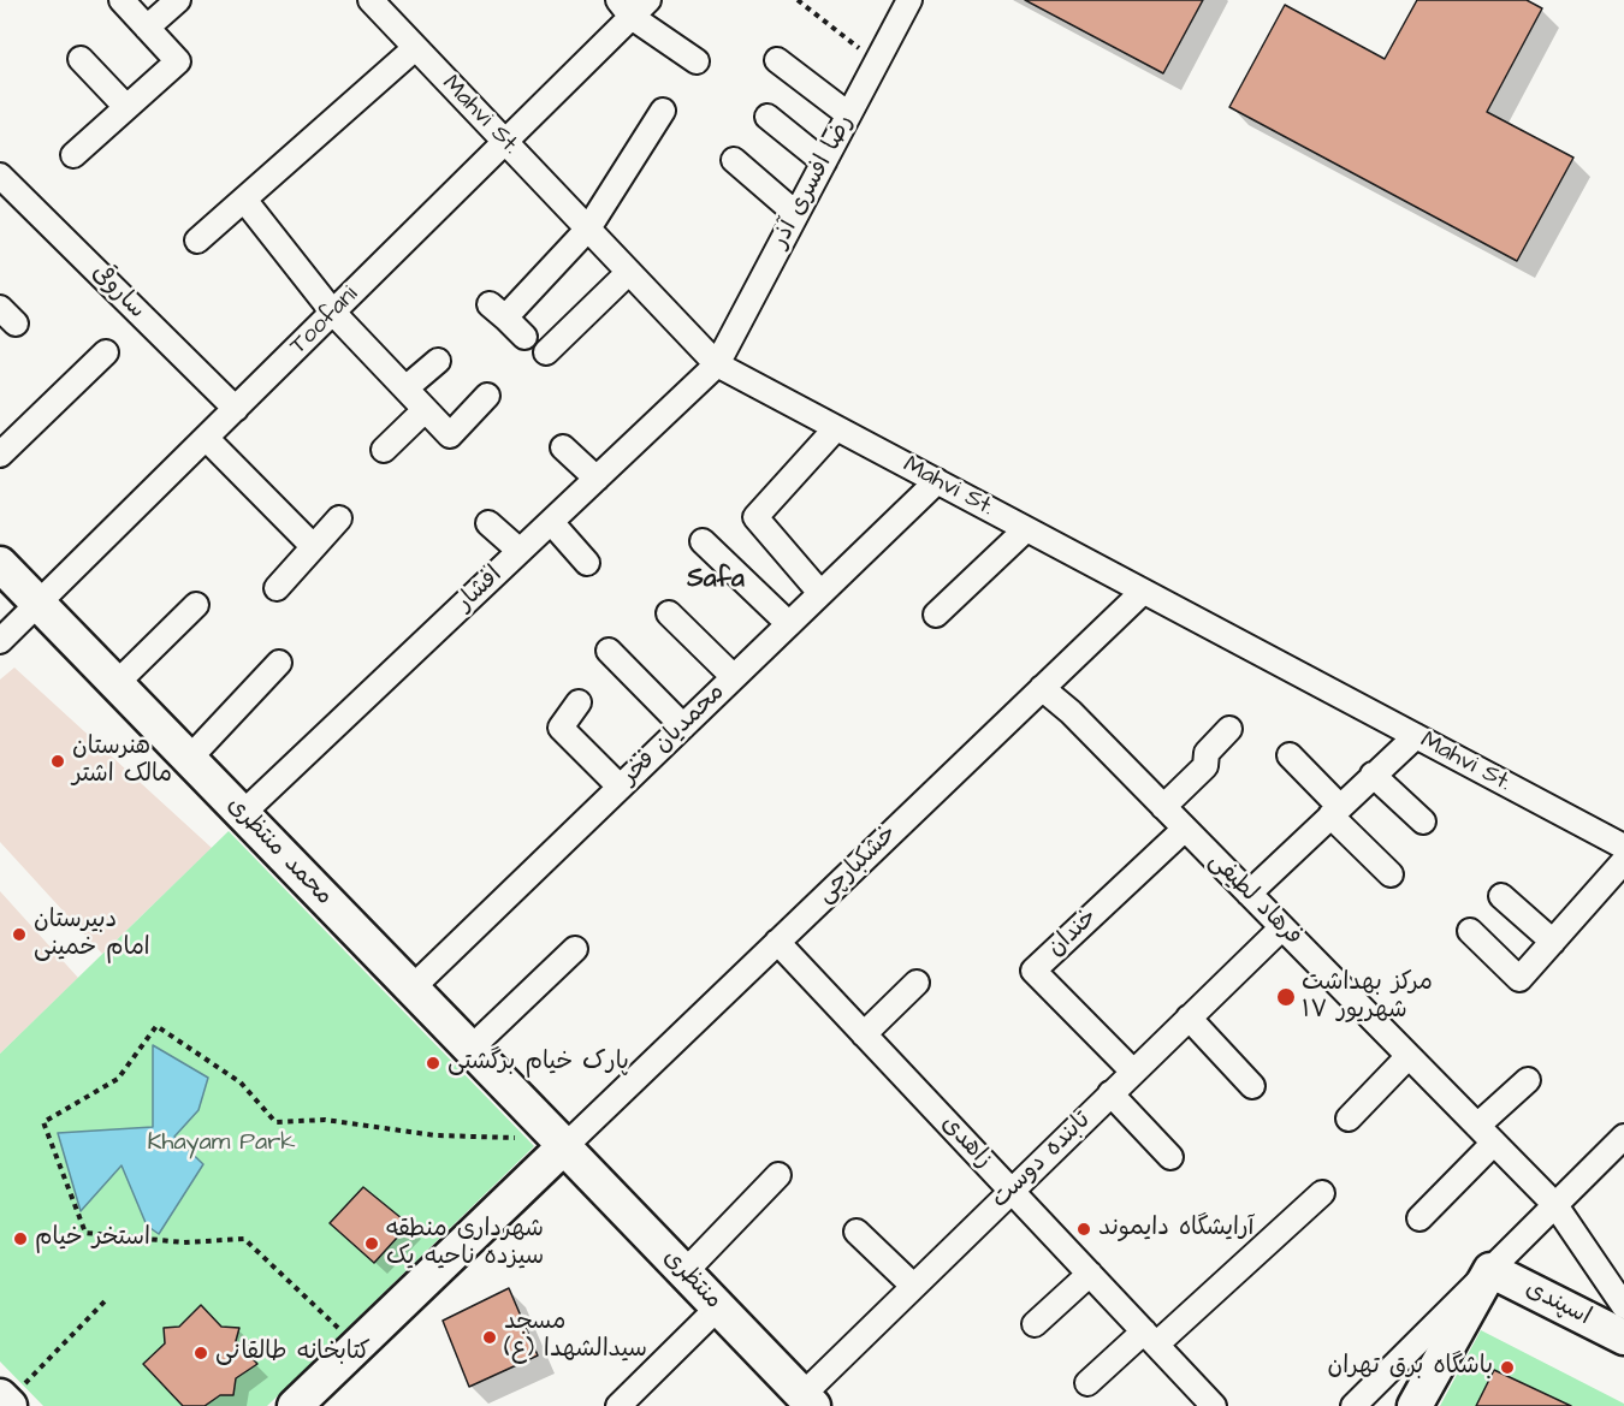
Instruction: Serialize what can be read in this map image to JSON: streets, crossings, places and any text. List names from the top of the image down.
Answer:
{
  "streets": {
    "main road": [
      "محمد منتظری",
      "خشکبارچی",
      "منتظری",
      "اسپندی"
    ],
    "street": [
      "Mahvi St.",
      "رضا افسری آذر",
      "ساروقی",
      "Toofani",
      "افشار",
      "محمدیان فخر",
      "فرهاد لطیفی",
      "خندان",
      "زاهدی",
      "تابنده دوست"
    ]
  },
  "crossings": [
    ["Mahvi St.", "رضا افسری آذر"],
    ["Mahvi St.", "Toofani"],
    ["Mahvi St.", "افشار"],
    ["Mahvi St.", "محمدیان فخر"],
    ["Mahvi St.", "خشکبارچی"],
    ["رضا افسری آذر", "افشار"],
    ["ساروقی", "Toofani"],
    ["Toofani", "محمد منتظری"],
    ["افشار", "محمد منتظری"],
    ["محمدیان فخر", "محمد منتظری"],
    ["محمد منتظری", "خشکبارچی"],
    ["محمد منتظری", "منتظری"],
    ["خشکبارچی", "فرهاد لطیفی"],
    ["خشکبارچی", "زاهدی"],
    ["خشکبارچی", "منتظری"],
    ["فرهاد لطیفی", "خندان"],
    ["فرهاد لطیفی", "تابنده دوست"],
    ["خندان", "تابنده دوست"],
    ["زاهدی", "تابنده دوست"],
    ["تابنده دوست", "منتظری"]
  ],
  "districts": ["Safa"],
  "parks": ["Khayam Park"],
  "places": [
    "هنرستان مالک اشتر",
    "دبیرستان امام خمینی",
    "مرکز بهداشت ۱۷ شهریور",
    "پارک خیام برگشتی",
    "آرایشگاه دایموند",
    "استخر خیام",
    "شهرداری منطقه سیزده ناحیه یک",
    "مسجد سیدالشهدا (ع)",
    "کتابخانه طالقانی",
    "باشگاه برق تهران"
  ]
}
